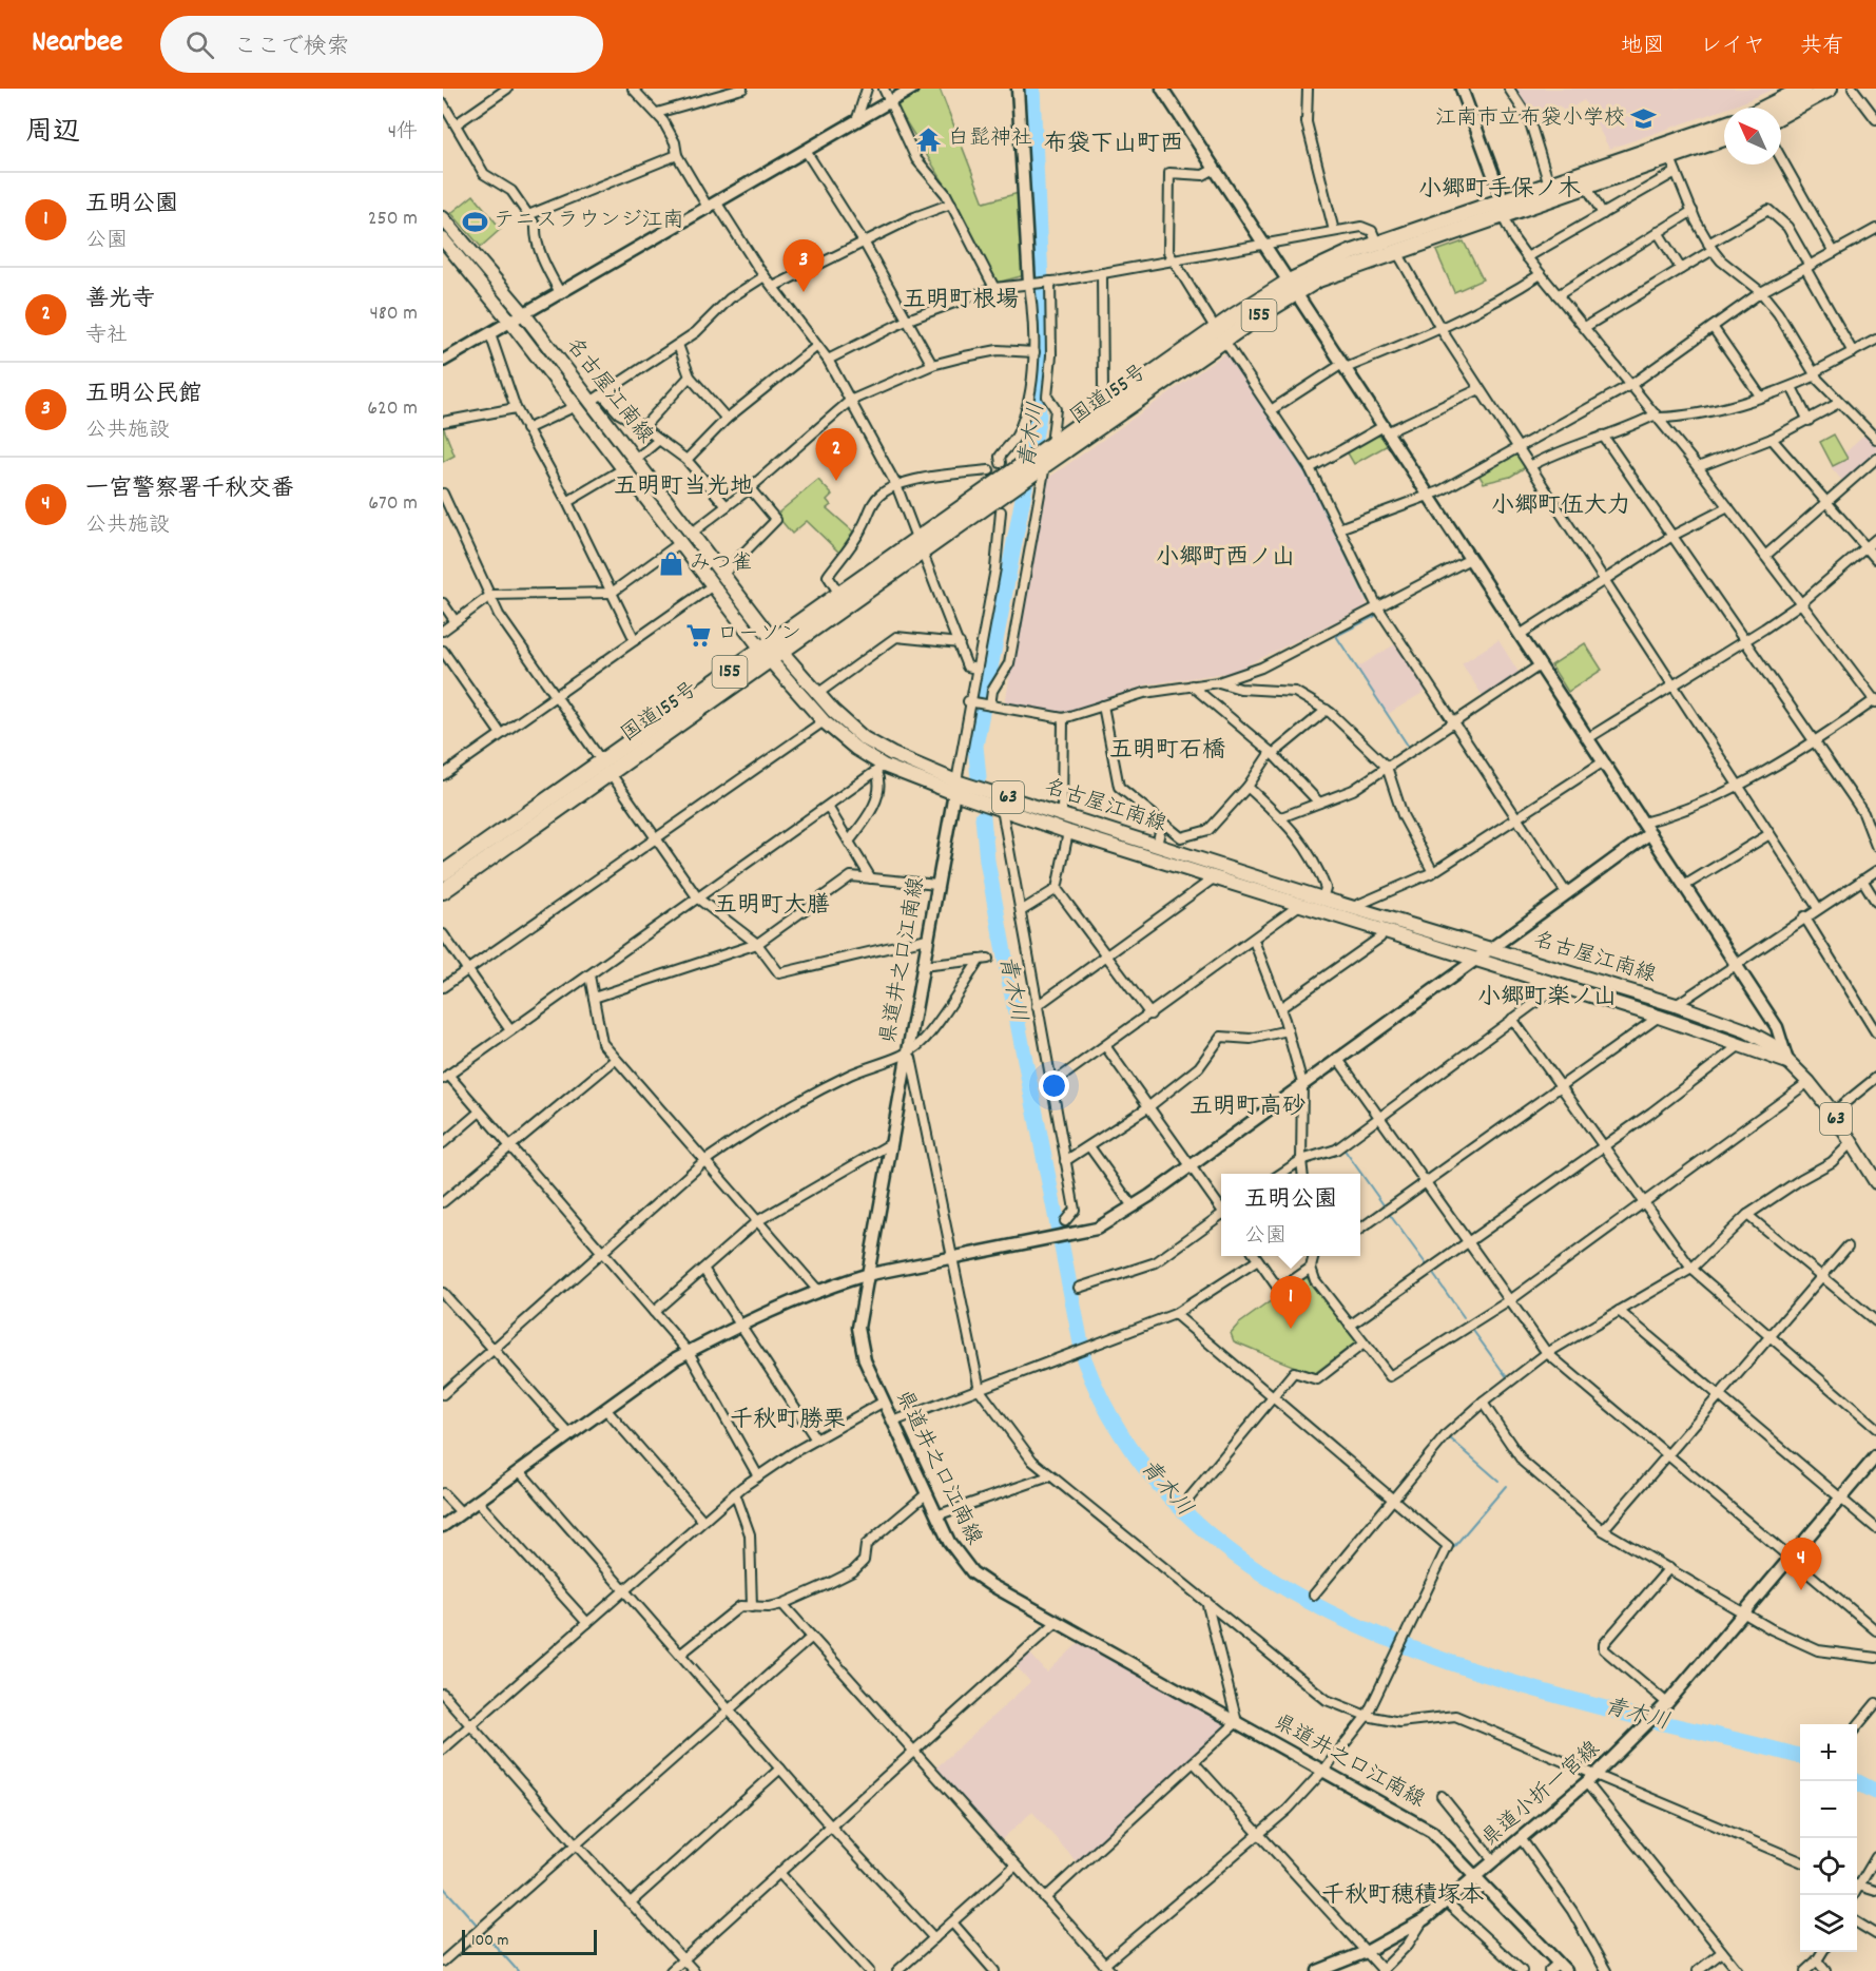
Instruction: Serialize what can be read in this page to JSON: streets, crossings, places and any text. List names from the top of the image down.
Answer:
{
  "streets": {
    "highway": ["155", "国道155号"],
    "main road": ["名古屋江南線", "63"],
    "street": ["県道井之口江南線", "県道小折一宮線"]
  },
  "crossings": [
    ["名古屋江南線", "国道155号"],
    ["名古屋江南線", "県道井之口江南線"],
    ["県道井之口江南線", "県道小折一宮線"]
  ],
  "districts": [
    "布袋下山町西",
    "小郷町手保ノ木",
    "五明町根場",
    "五明町当光地",
    "小郷町伍大力",
    "小郷町西ノ山",
    "五明町石橋",
    "五明町大膳",
    "小郷町楽ノ山",
    "五明町高砂",
    "千秋町勝栗",
    "千秋町穂積塚本"
  ],
  "water": ["青木川"],
  "places": {
    "school or university": ["江南市立布袋小学校"],
    "temple": ["白髭神社"],
    "sports": ["テニスラウンジ江南"],
    "shop": ["みつ雀"],
    "supermarket": ["ローソン"]
  },
  "scale_bar": "100 m",
  "north": "top left",
  "page": {
    "header": "Nearbee",
    "search": "ここで検索",
    "nav": ["地図", "レイヤ", "共有"],
    "heading": ["周辺", "4件"],
    "list": [
      {
        "mark": "1",
        "name": "五明公園",
        "note": "公園",
        "value": "250 m"
      },
      {
        "mark": "2",
        "name": "善光寺",
        "note": "寺社",
        "value": "480 m"
      },
      {
        "mark": "3",
        "name": "五明公民館",
        "note": "公共施設",
        "value": "620 m"
      },
      {
        "mark": "4",
        "name": "一宮警察署千秋交番",
        "note": "公共施設",
        "value": "670 m"
      }
    ],
    "pins": [
      "3",
      "2",
      "1",
      "4"
    ],
    "popup": ["五明公園", "公園"],
    "map_buttons": ["+", "−"],
    "scale": "100 m"
  }
}
